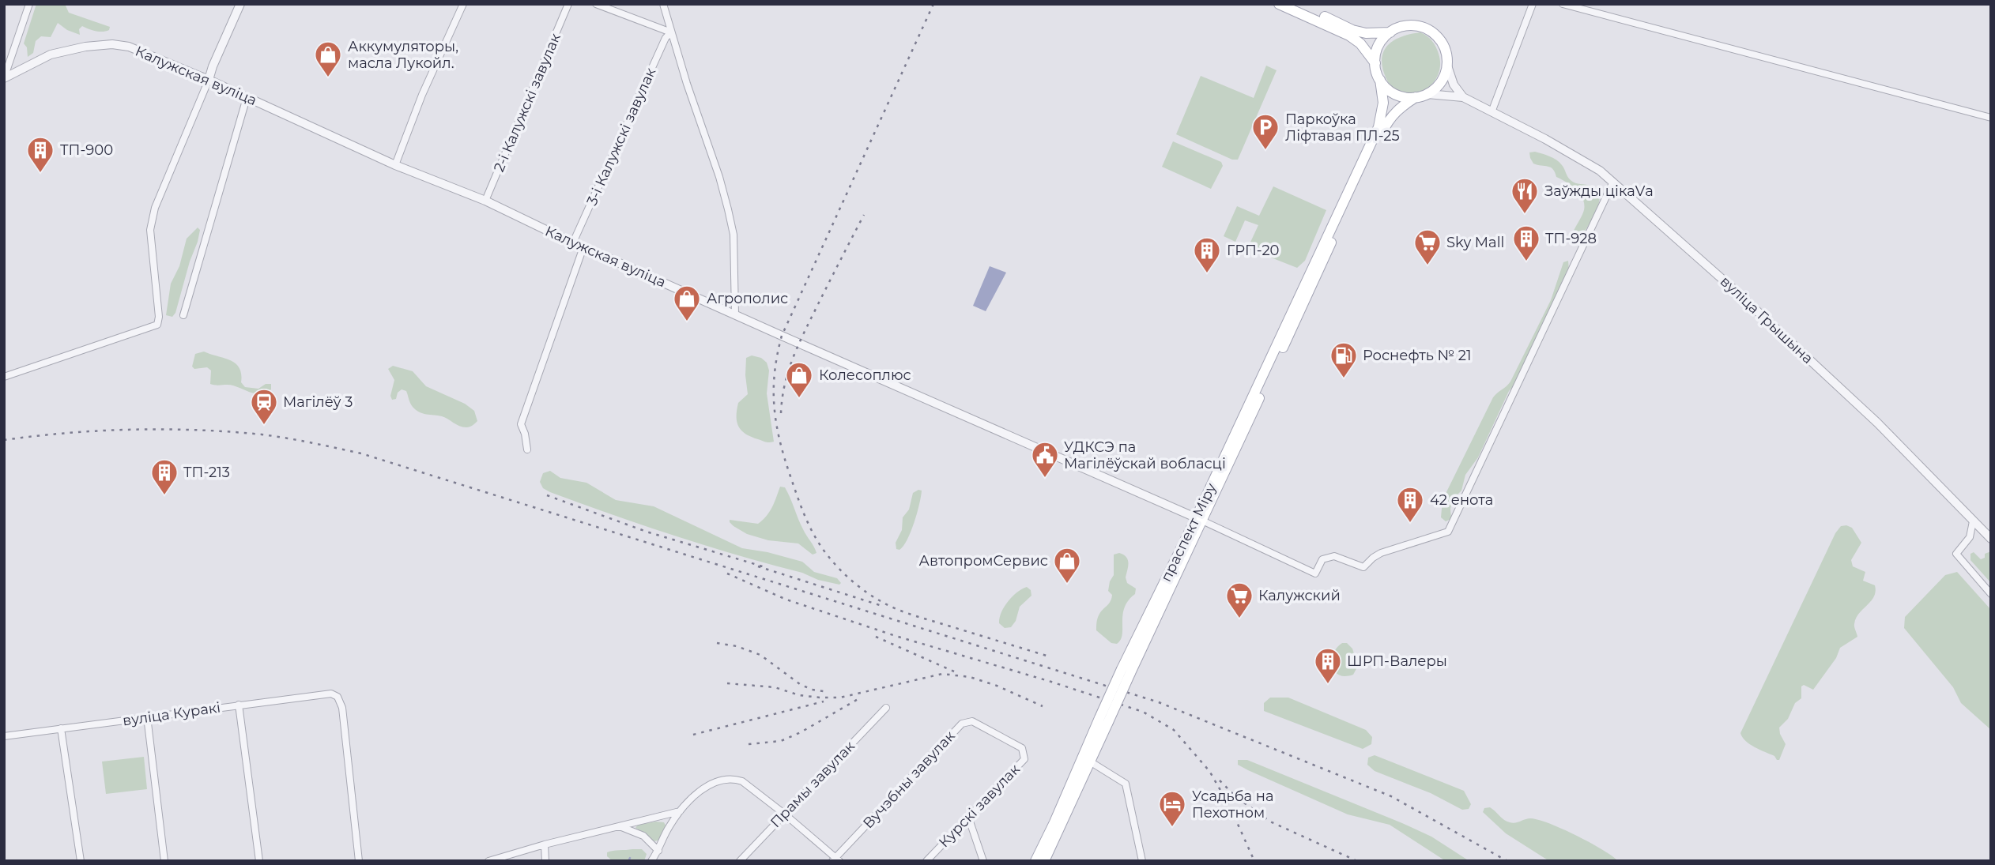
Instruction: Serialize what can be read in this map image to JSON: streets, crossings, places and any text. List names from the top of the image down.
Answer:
{
  "streets": {
    "main road": ["праспект Міру"],
    "street": [
      "Калужская вуліца",
      "2-і Калужскі завулак",
      "3-і Калужскі завулак",
      "вуліца Грышына",
      "вуліца Куракі",
      "Вучэбны завулак",
      "Прамы завулак",
      "Курскі завулак"
    ]
  },
  "crossings": [
    ["Калужская вуліца", "2-і Калужскі завулак"],
    ["Калужская вуліца", "3-і Калужскі завулак"],
    ["Калужская вуліца", "праспект Міру"],
    ["Вучэбны завулак", "Курскі завулак"]
  ],
  "places": {
    "shop": [
      "Аккумуляторы, масла Лукойл.",
      "Агрополис",
      "Колесоплюс",
      "АвтопромСервис"
    ],
    "parking": ["Паркоўка Ліфтавая ПЛ-25"],
    "building": [
      "ТП-900",
      "ТП-928",
      "ГРП-20",
      "ТП-213",
      "42 енота",
      "ШРП-Валеры"
    ],
    "restaurant": ["Заўжды цікаVа"],
    "supermarket": ["Sky Mall", "Калужский"],
    "fuel station": ["Роснефть № 21"],
    "station": ["Магілёў 3"],
    "public building": ["УДКСЭ па Магілёўскай вобласці"],
    "hotel": ["Усадьба на Пехотном"]
  }
}
